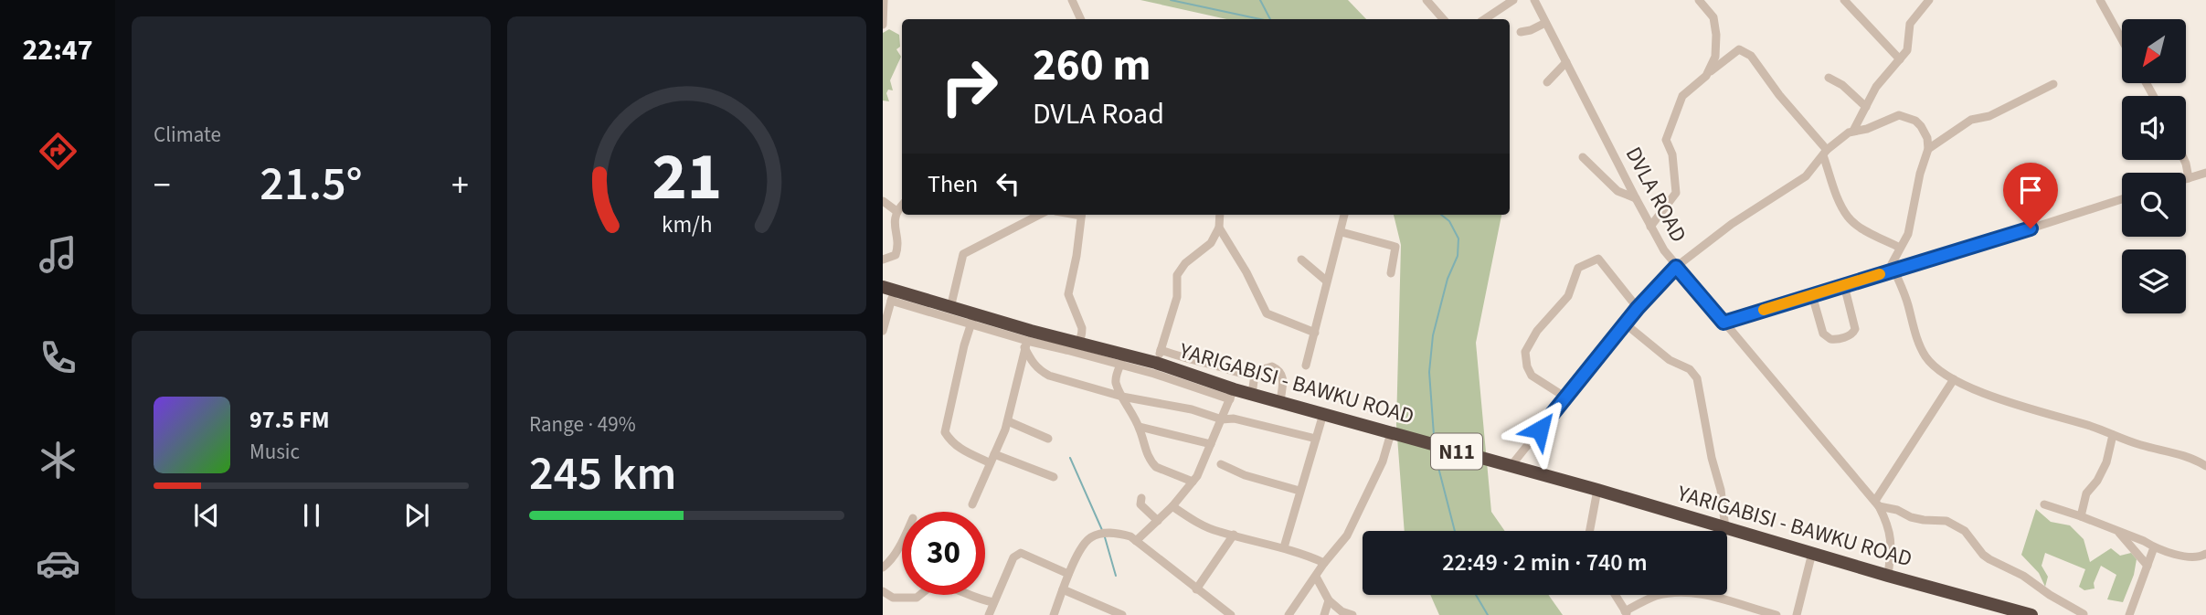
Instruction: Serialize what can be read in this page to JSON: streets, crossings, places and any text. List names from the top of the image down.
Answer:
{
  "streets": {
    "highway": ["YARIGABISI - BAWKU ROAD", "N11"],
    "street": ["DVLA ROAD"]
  },
  "crossings": [
    ["DVLA ROAD", "YARIGABISI - BAWKU ROAD"]
  ],
  "north": "bottom left",
  "page": {
    "tabs": "22:47",
    "tile": [
      "Climate",
      ["Range · 49%", "245 km"]
    ],
    "turn": ["260 m", "DVLA Road"],
    "then": "Then",
    "heat": ["−", "21.5°", "+"],
    "song": ["97.5 FM", "Music"],
    "limit": "30",
    "trip": "22:49 · 2 min · 740 m",
    "gauge": ["21", "km/h"]
  }
}
